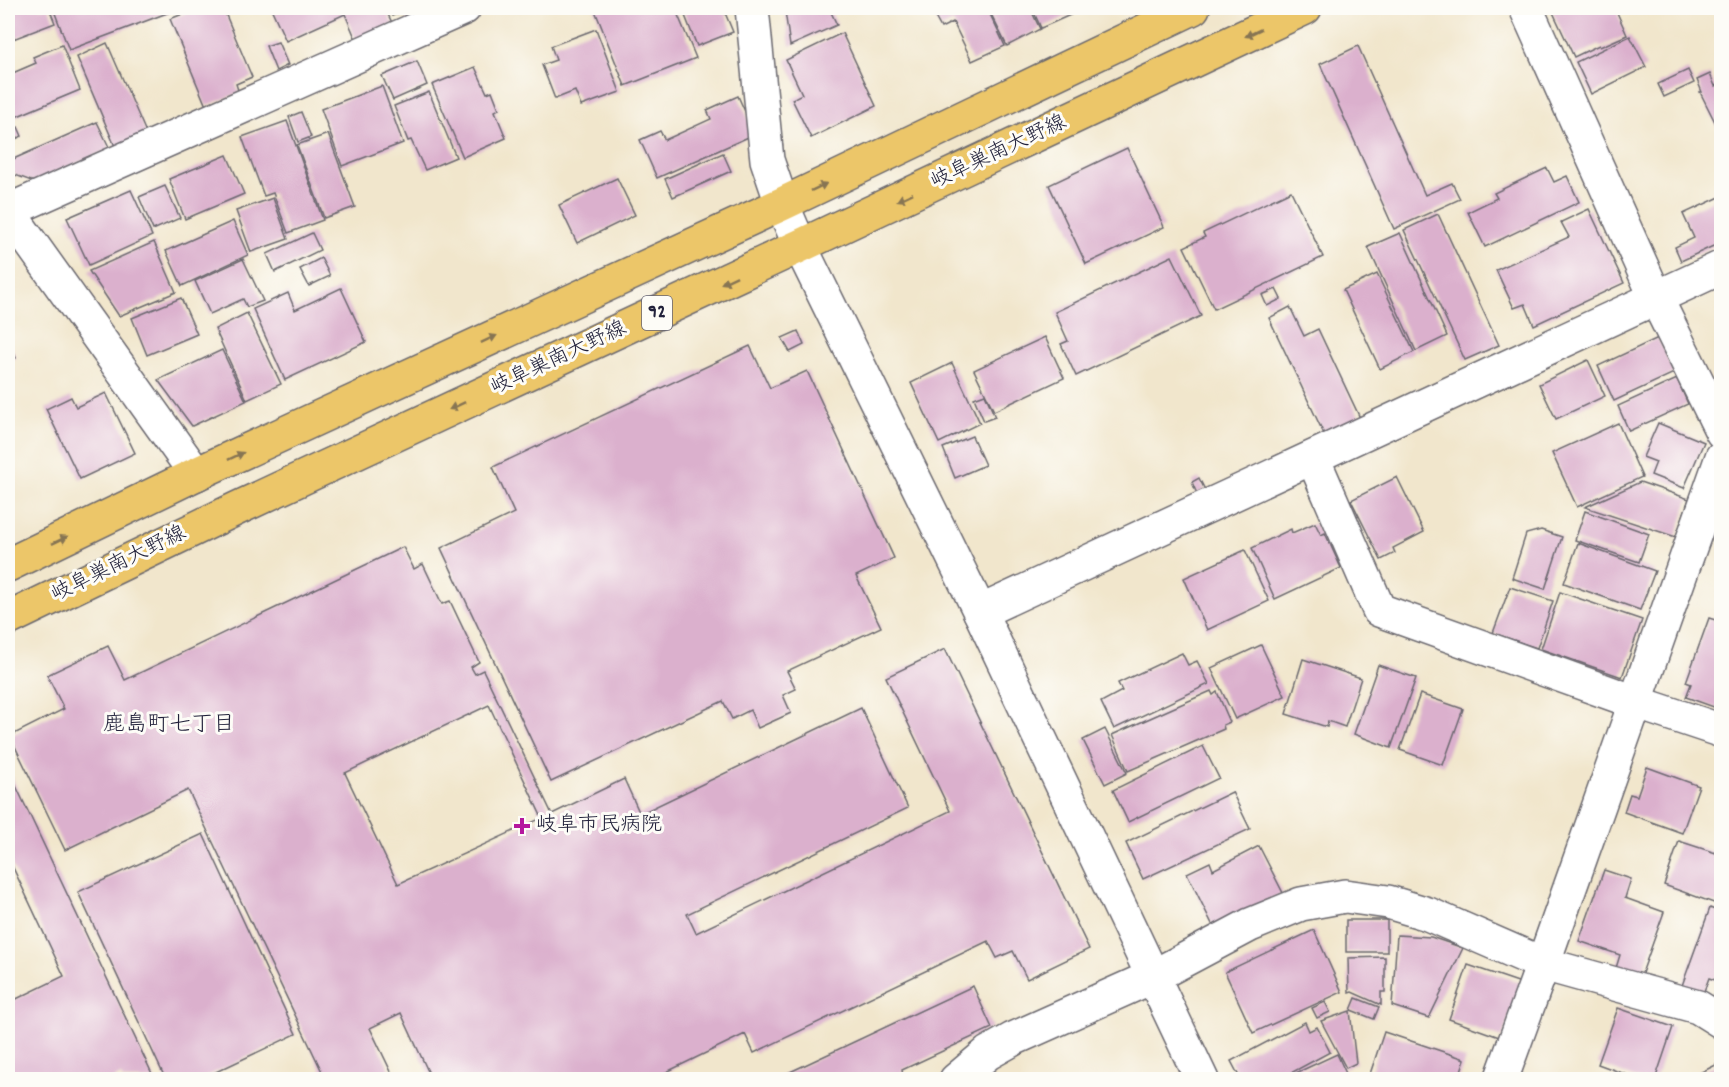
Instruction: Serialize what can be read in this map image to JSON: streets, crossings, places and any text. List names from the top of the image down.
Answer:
{
  "streets": {
    "main road": ["岐阜巣南大野線", "92"]
  },
  "districts": ["鹿島町七丁目"],
  "places": {
    "health": ["岐阜市民病院"]
  }
}
